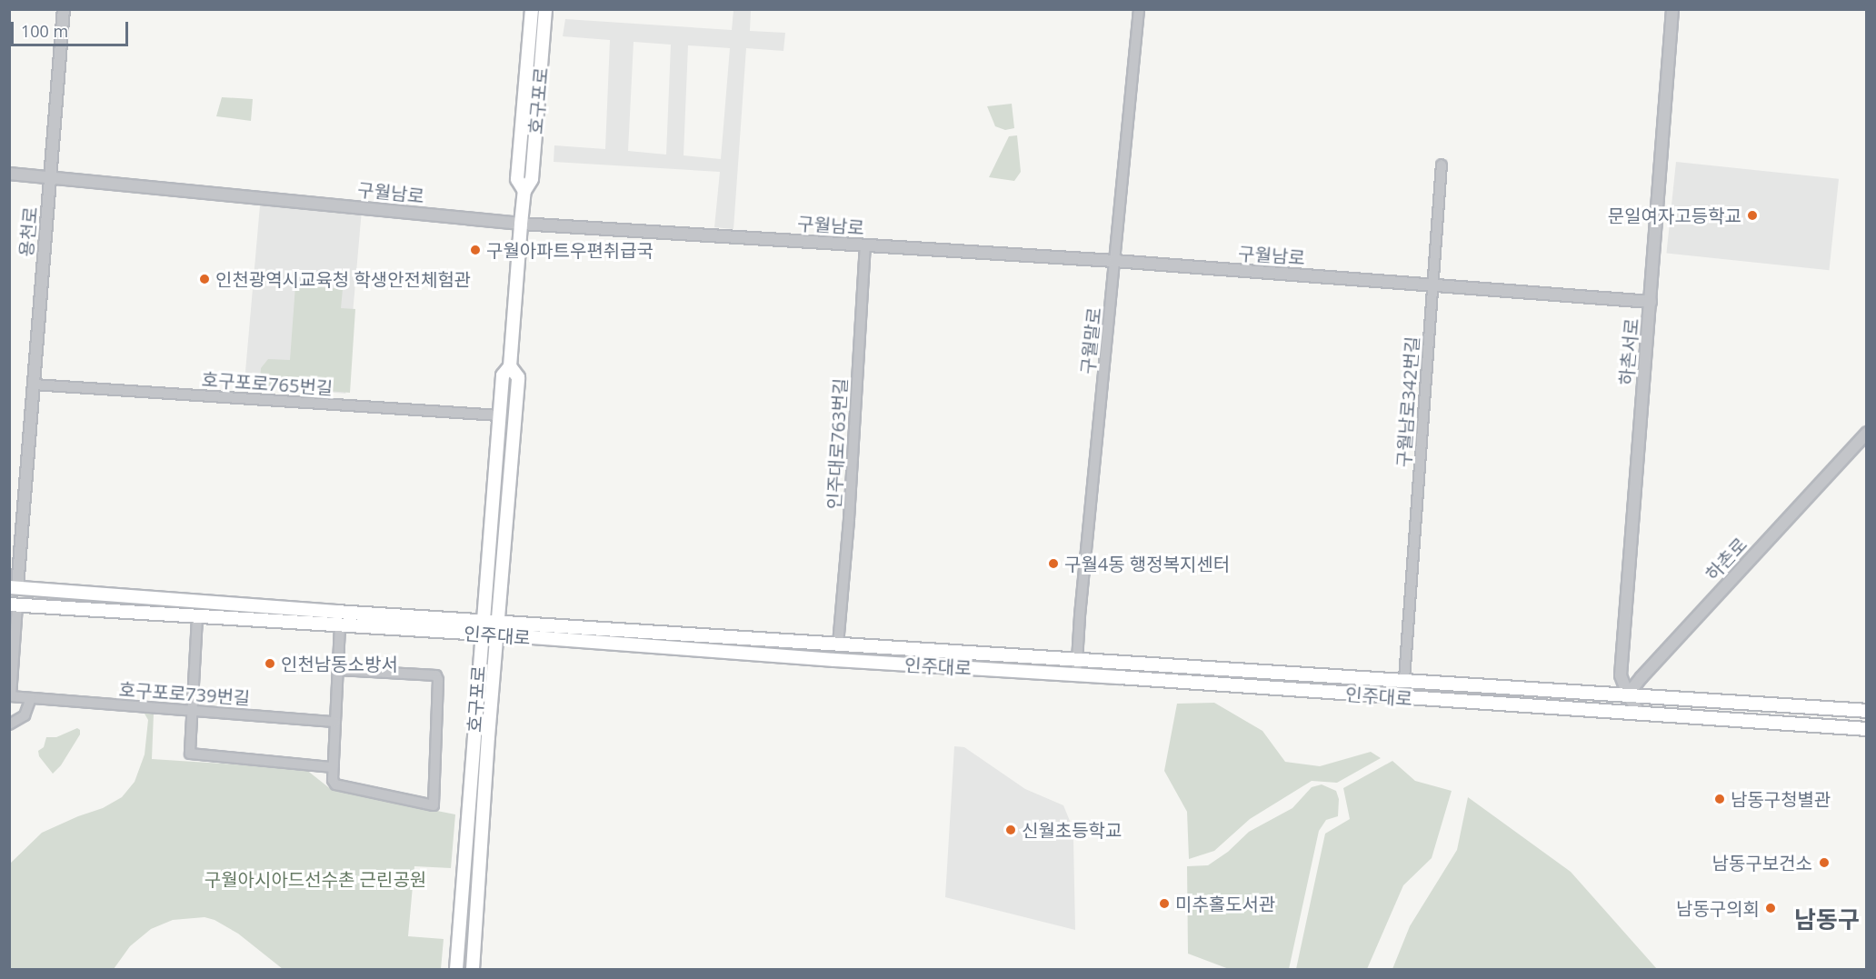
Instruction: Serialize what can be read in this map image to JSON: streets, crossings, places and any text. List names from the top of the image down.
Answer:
{
  "streets": {
    "main road": ["호구포로", "인주대로"],
    "street": [
      "구월남로",
      "용천로",
      "구월말로",
      "하촌서로",
      "호구포로765번길",
      "구월남로342번길",
      "인주대로763번길",
      "하촌로",
      "호구포로739번길"
    ]
  },
  "crossings": [
    ["호구포로", "구월남로"],
    ["호구포로", "호구포로765번길"],
    ["호구포로", "인주대로"],
    ["구월남로", "용천로"],
    ["구월남로", "구월말로"],
    ["구월남로", "하촌서로"],
    ["구월남로", "구월남로342번길"],
    ["구월남로", "인주대로763번길"],
    ["용천로", "호구포로765번길"],
    ["용천로", "인주대로"],
    ["구월말로", "인주대로"],
    ["하촌서로", "하촌로"],
    ["하촌서로", "인주대로"],
    ["구월남로342번길", "인주대로"],
    ["인주대로763번길", "인주대로"],
    ["하촌로", "인주대로"]
  ],
  "districts": ["남동구"],
  "parks": ["구월아시아드선수촌 근린공원"],
  "places": [
    "문일여자고등학교",
    "구월아파트우편취급국",
    "인천광역시교육청 학생안전체험관",
    "구월4동 행정복지센터",
    "인천남동소방서",
    "남동구청별관",
    "신월초등학교",
    "남동구보건소",
    "미추홀도서관",
    "남동구의회"
  ],
  "scale_bar": "100 m"
}
